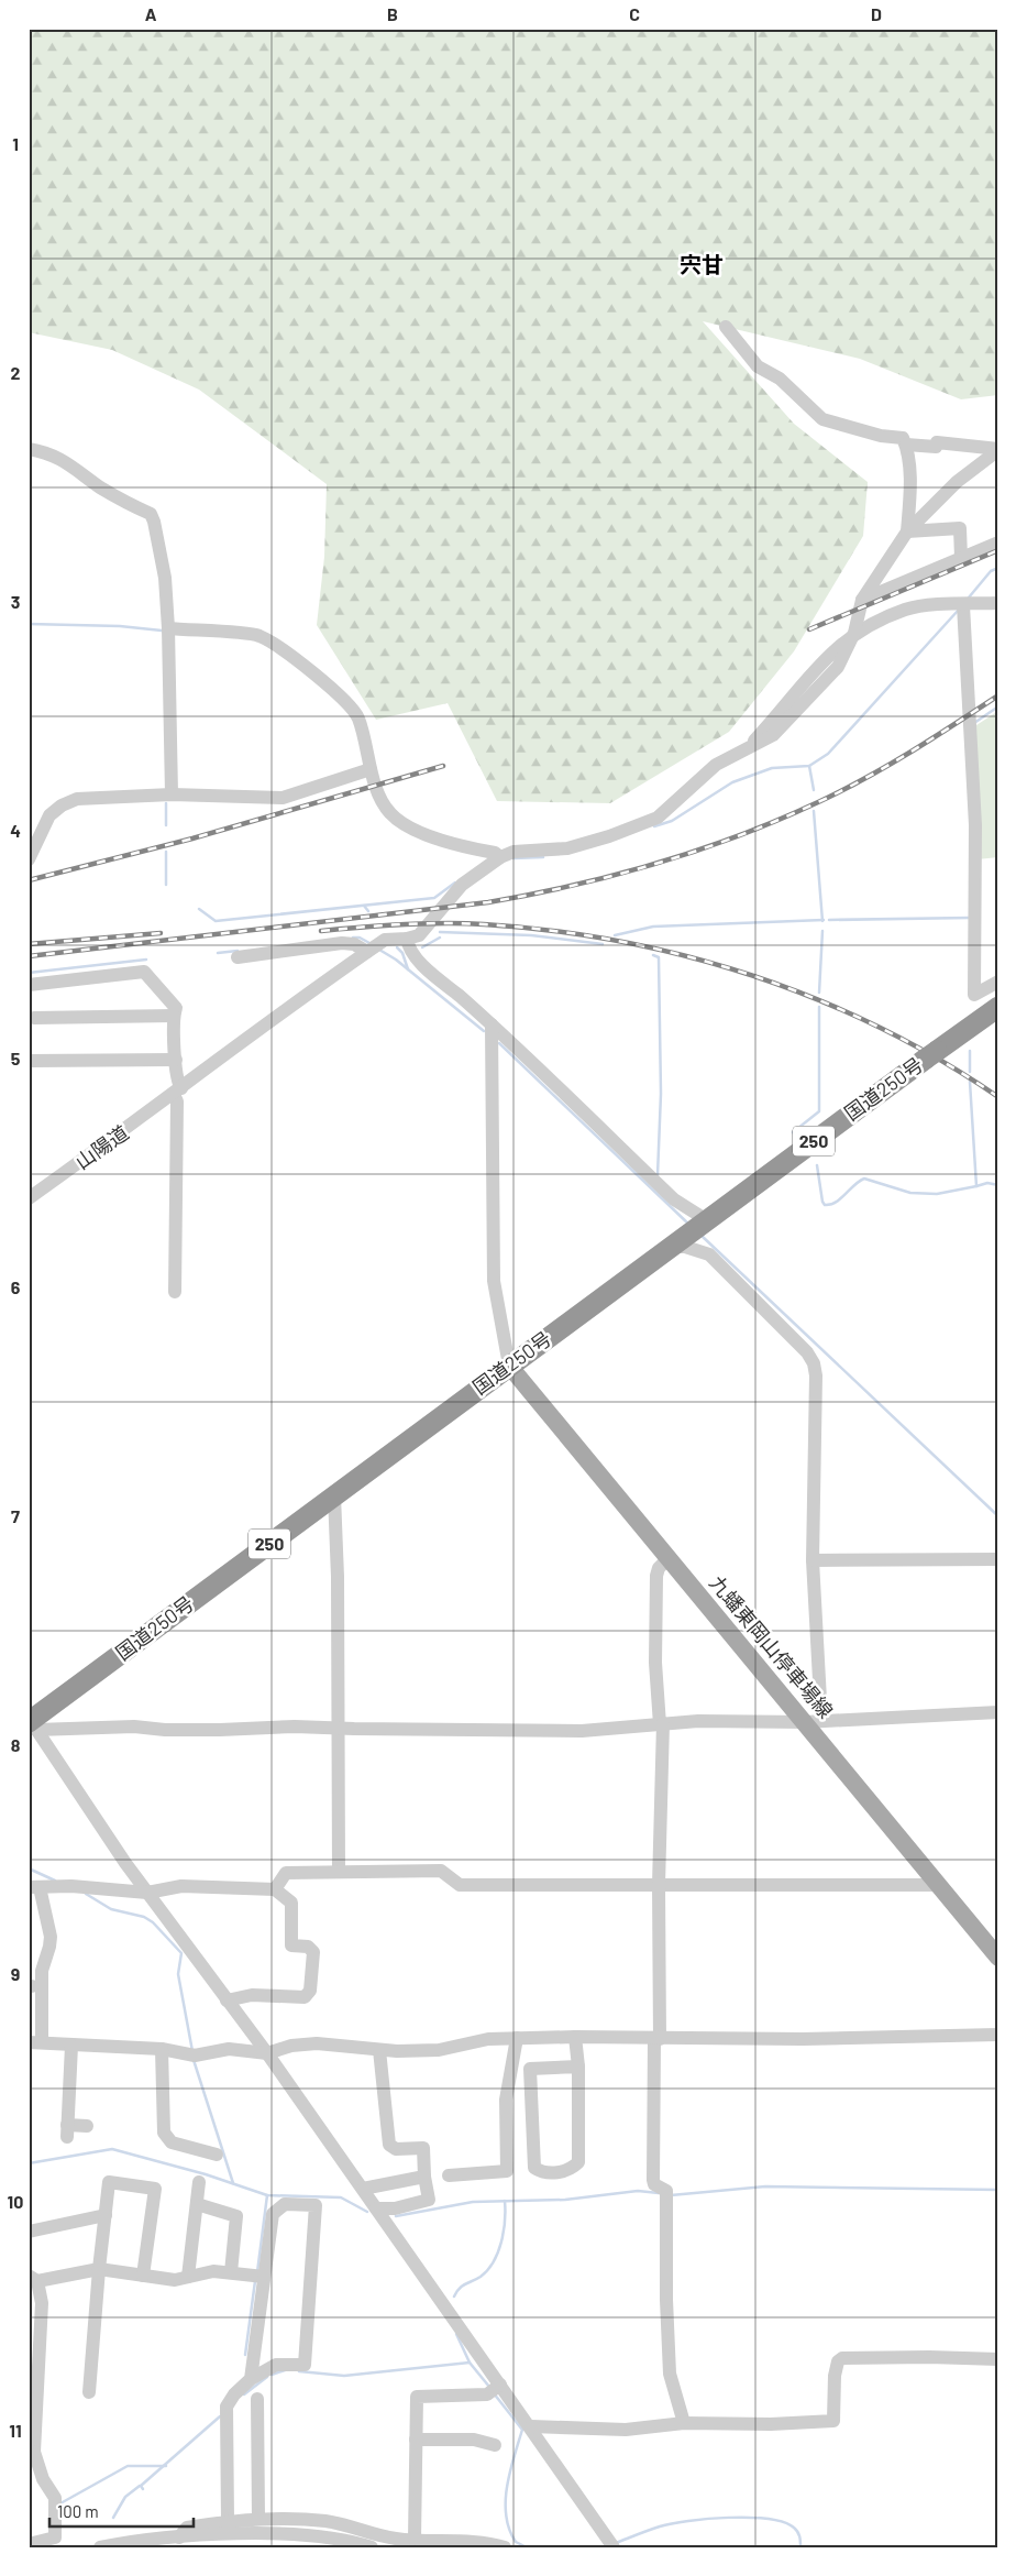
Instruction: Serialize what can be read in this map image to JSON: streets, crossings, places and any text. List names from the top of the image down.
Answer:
{
  "streets": {
    "highway": ["国道250号", "250"],
    "main road": ["九蟠東岡山停車場線"],
    "street": ["山陽道"]
  },
  "crossings": [
    ["国道250号", "九蟠東岡山停車場線"]
  ],
  "districts": ["宍甘"],
  "scale_bar": "100 m",
  "grid": {
    "columns": [
      "A",
      "B",
      "C",
      "D"
    ],
    "rows": [
      "1",
      "2",
      "3",
      "4",
      "5",
      "6",
      "7",
      "8",
      "9",
      "10",
      "11"
    ]
  }
}
